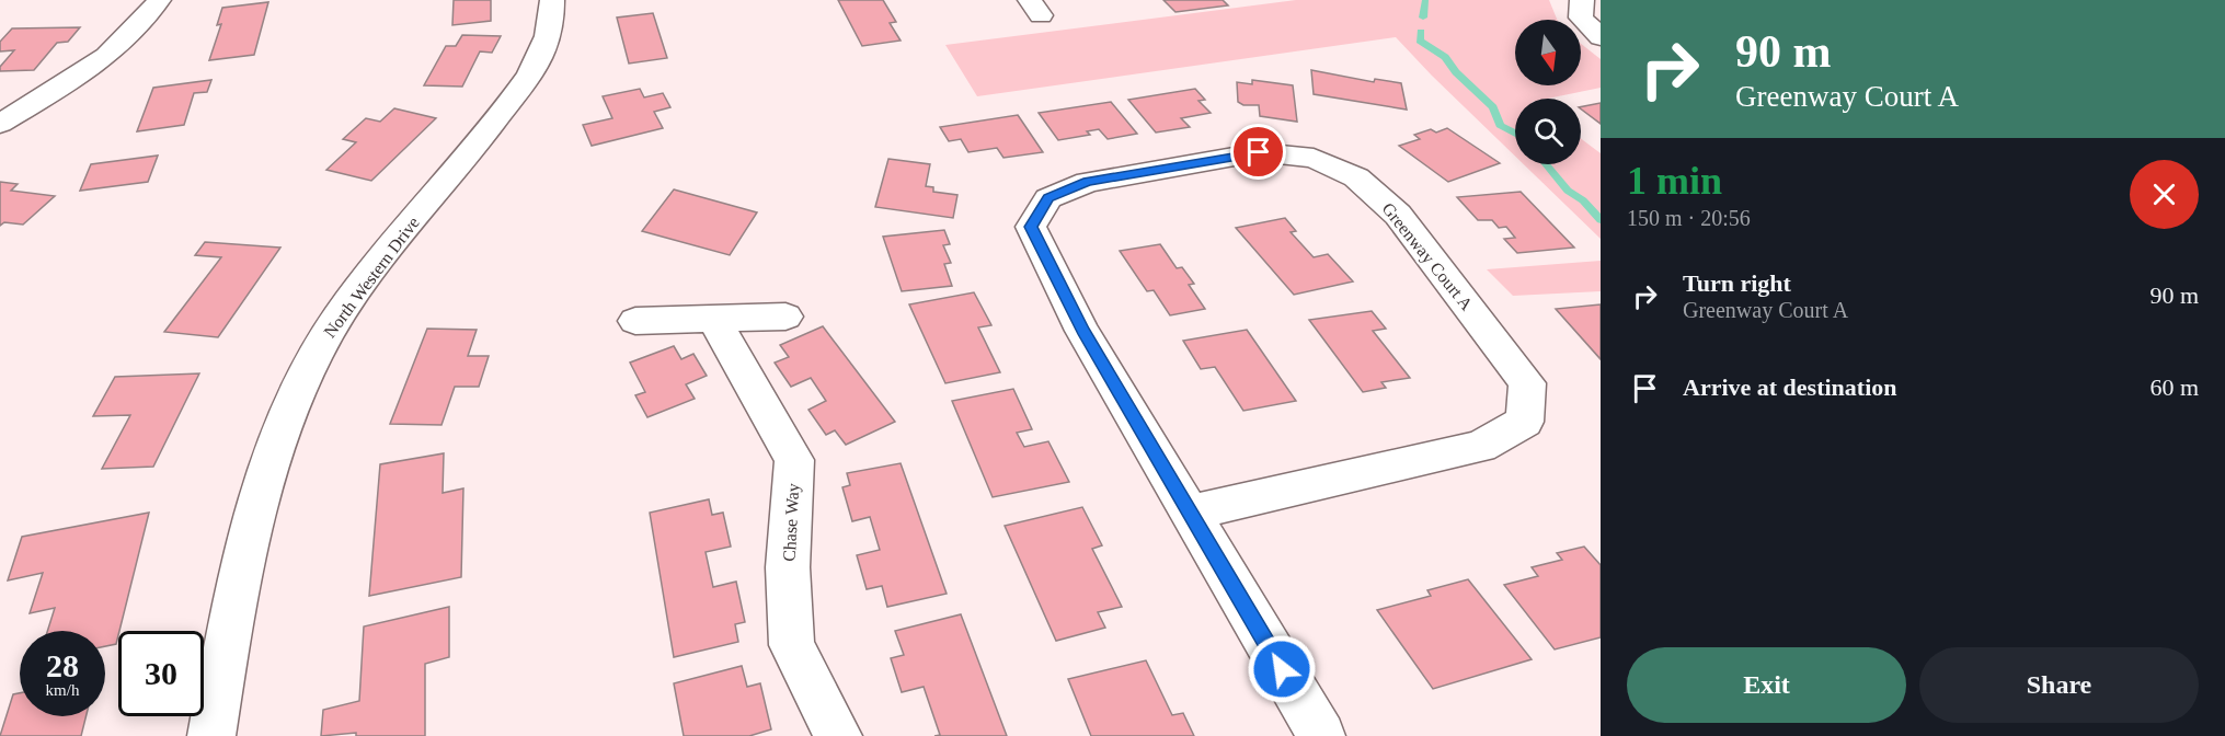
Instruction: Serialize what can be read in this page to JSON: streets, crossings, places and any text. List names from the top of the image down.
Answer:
{
  "streets": {
    "street": ["Greenway Court A", "North Western Drive", "Chase Way"]
  },
  "north": "bottom",
  "page": {
    "turn": ["90 m", "Greenway Court A"],
    "heading": ["1 min", "150 m · 20:56"],
    "list": [
      {
        "name": "Turn right",
        "note": "Greenway Court A",
        "value": "90 m"
      },
      {
        "name": "Arrive at destination",
        "value": "60 m"
      }
    ],
    "speed": "28 km/h",
    "limit": "30",
    "buttons": ["Exit", "Share"]
  }
}
